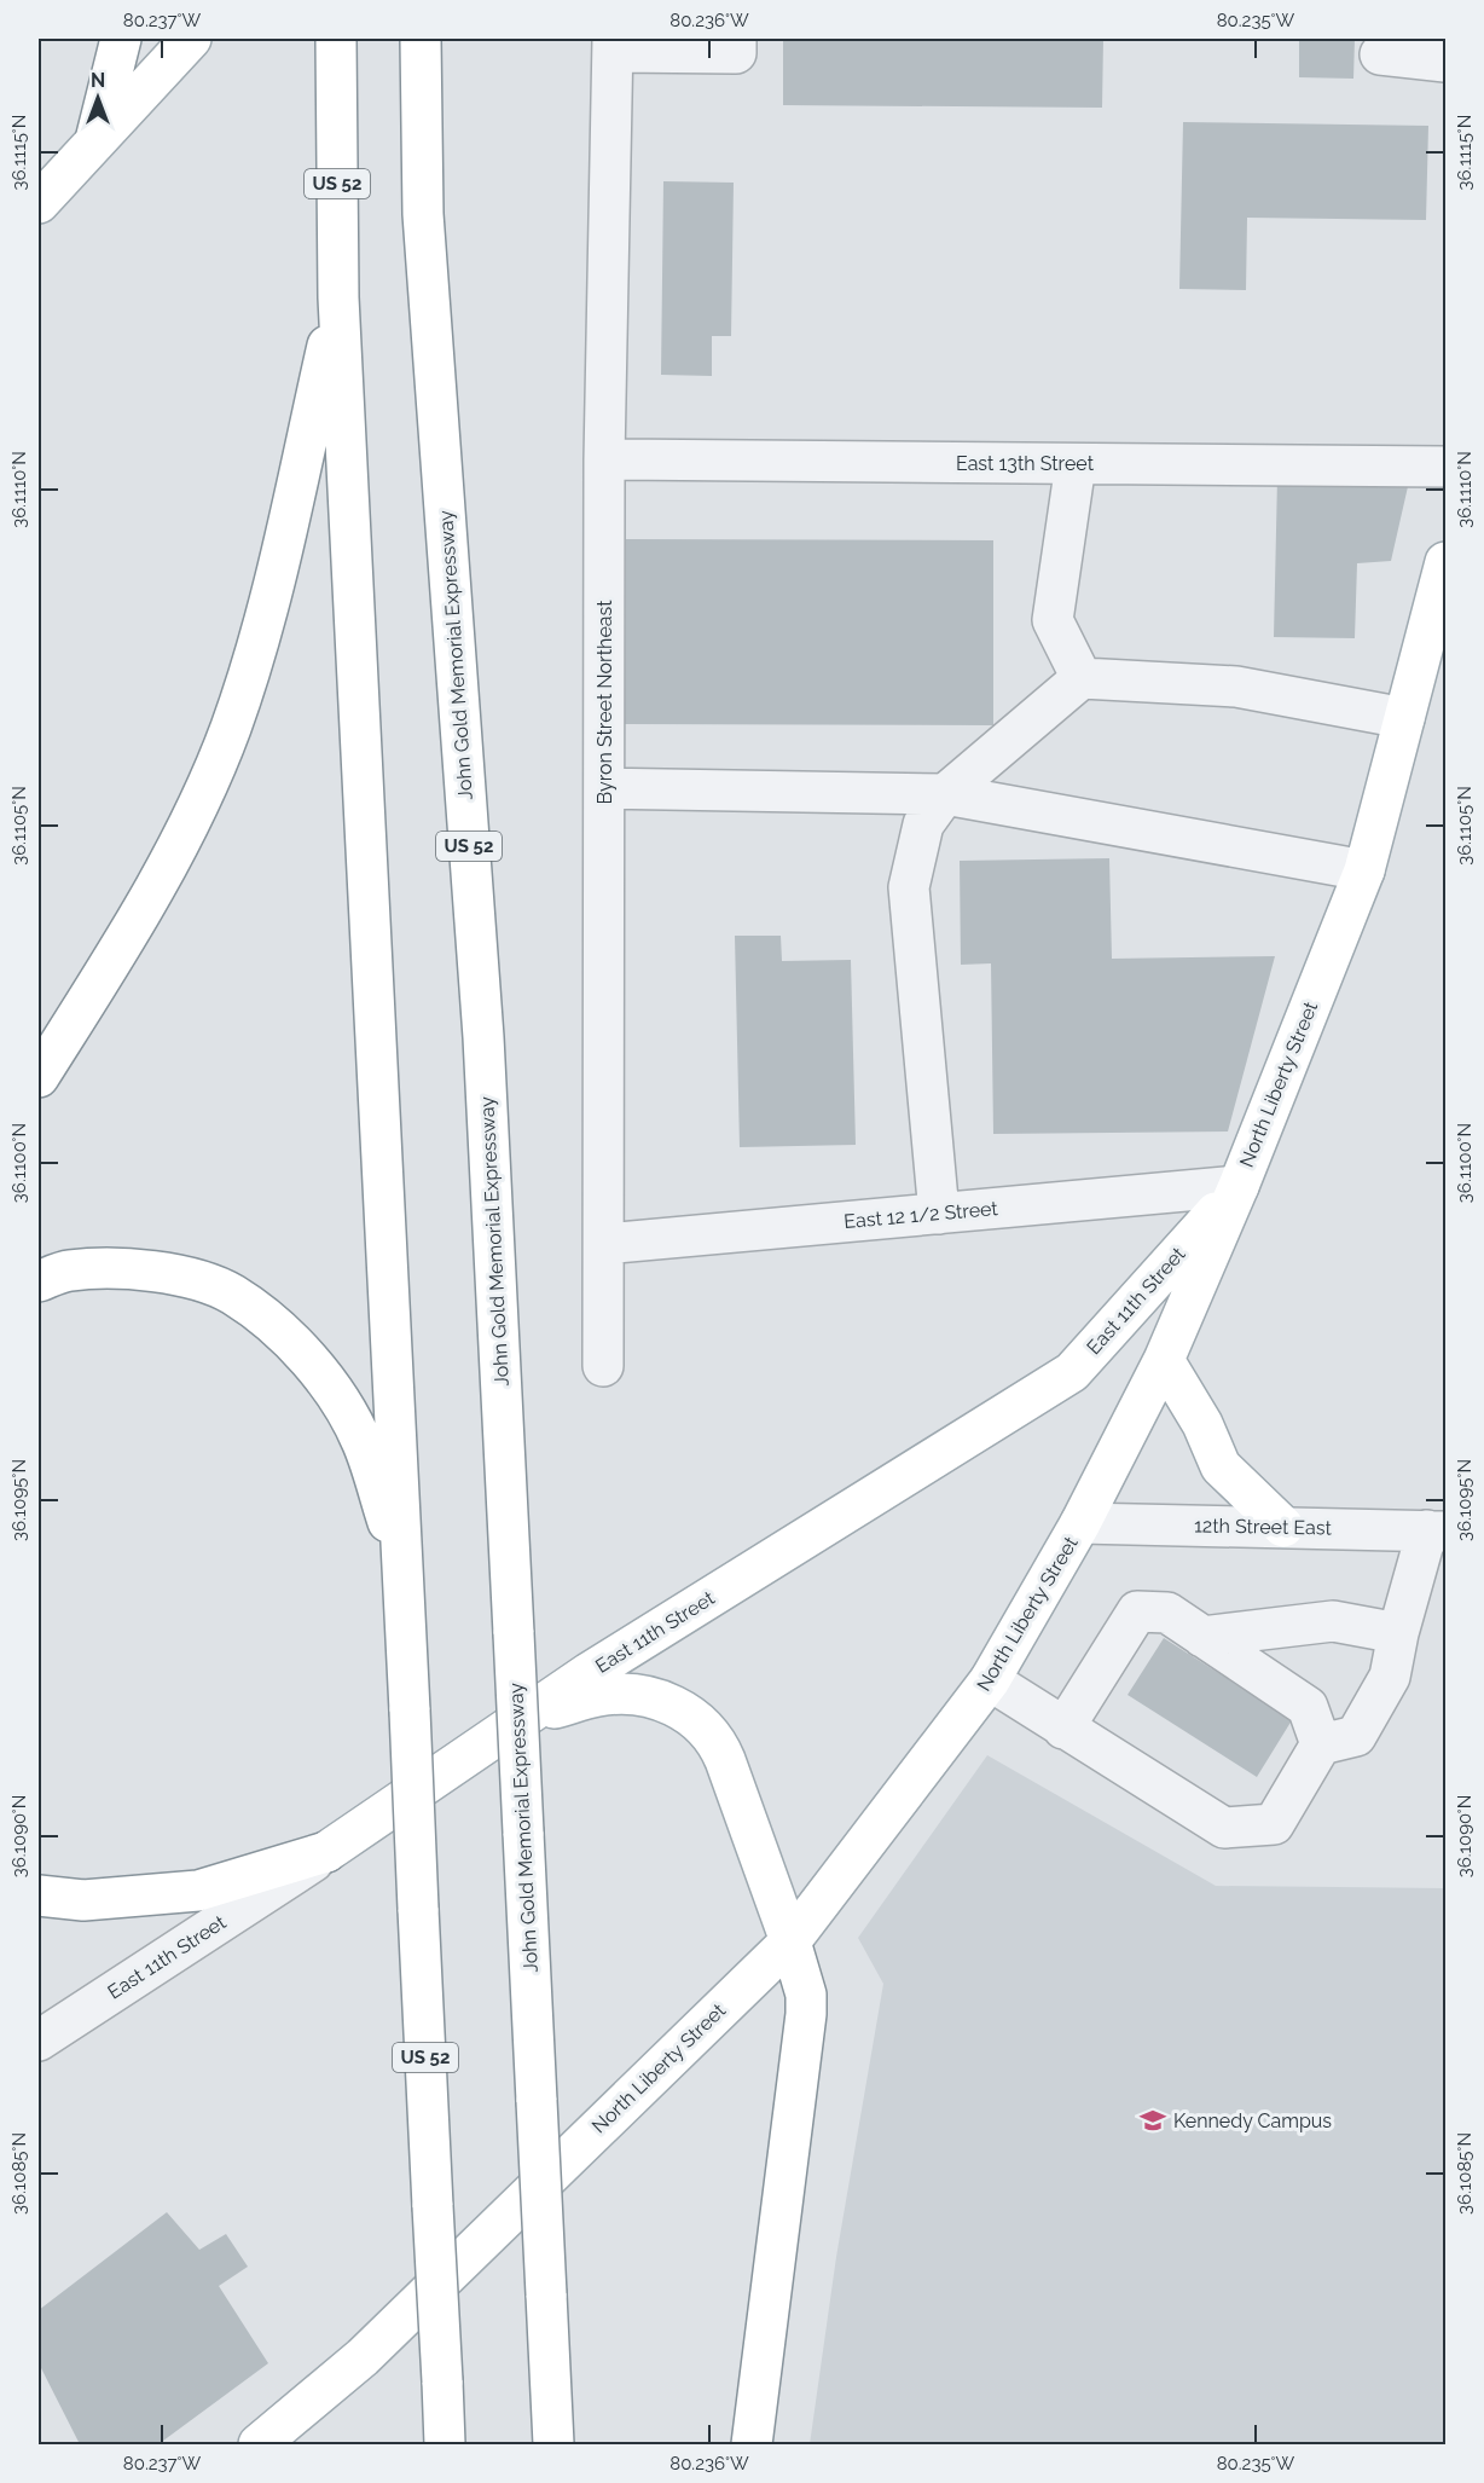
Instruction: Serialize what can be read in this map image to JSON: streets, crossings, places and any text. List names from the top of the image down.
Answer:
{
  "streets": {
    "main road": [
      "US 52",
      "John Gold Memorial Expressway",
      "North Liberty Street",
      "East 11th Street"
    ],
    "street": [
      "East 13th Street",
      "Byron Street Northeast",
      "East 12 1/2 Street",
      "12th Street East"
    ]
  },
  "crossings": [
    ["East 13th Street", "Byron Street Northeast"],
    ["Byron Street Northeast", "East 12 1/2 Street"],
    ["North Liberty Street", "East 12 1/2 Street"],
    ["North Liberty Street", "East 11th Street"],
    ["North Liberty Street", "12th Street East"],
    ["East 12 1/2 Street", "East 11th Street"]
  ],
  "places": {
    "school or university": ["Kennedy Campus"]
  },
  "north": "top",
  "coordinates": [
    "80.237°W",
    "80.236°W",
    "80.235°W",
    "36.1115°N",
    "36.1110°N",
    "36.1105°N",
    "36.1100°N",
    "36.1095°N",
    "36.1090°N",
    "36.1085°N"
  ]
}
